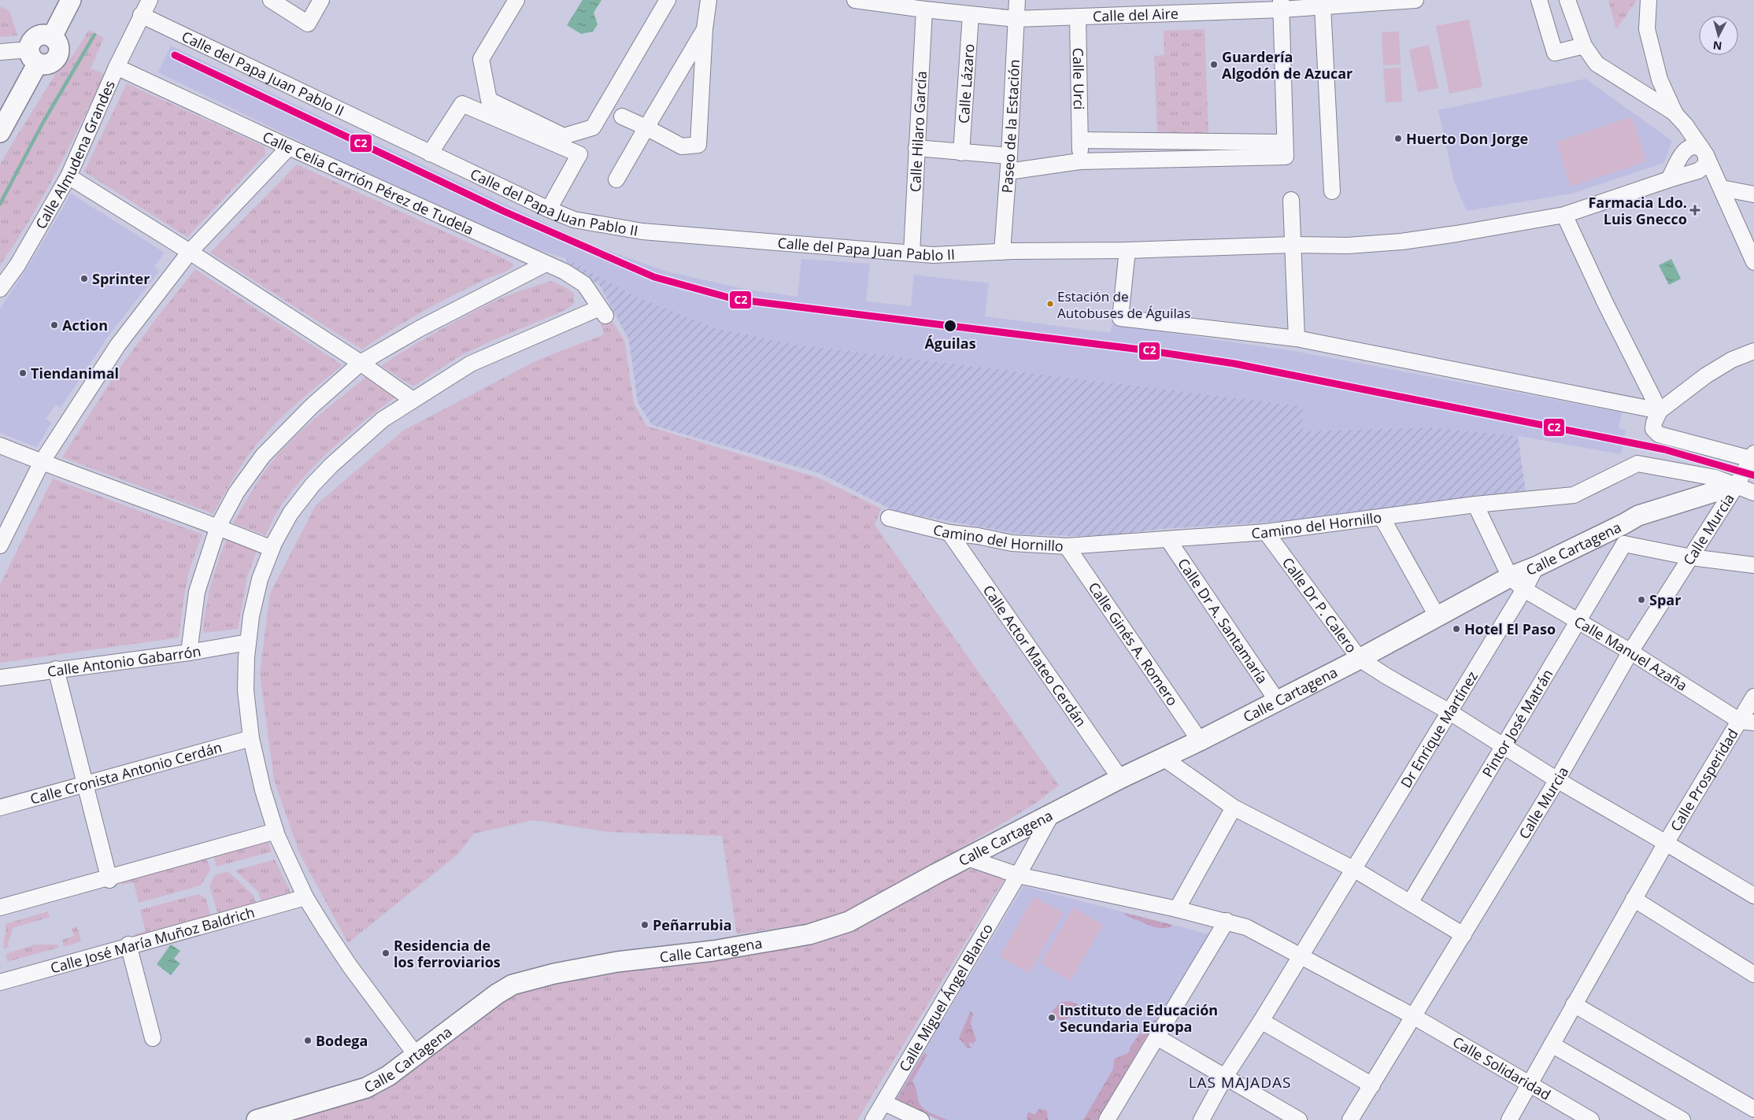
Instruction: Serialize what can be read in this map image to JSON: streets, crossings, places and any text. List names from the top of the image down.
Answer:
{
  "streets": {
    "main road": ["Calle Cartagena"],
    "street": [
      "Calle del Aire",
      "Calle del Papa Juan Pablo II",
      "Calle Urci",
      "Calle Lázaro",
      "Paseo de la Estación",
      "Calle Hilaro García",
      "Calle Almudena Grandes",
      "Calle Celia Carrión Pérez de Tudela",
      "Camino del Hornillo",
      "Calle Murcia",
      "Calle Dr P. Calero",
      "Calle Dr A. Santamaría",
      "Calle Ginés A. Romero",
      "Calle Manuel Azaña",
      "Calle Actor Mateo Cerdán",
      "Calle Antonio Gabarrón",
      "Pintor José Matrán",
      "Dr Enrique Martínez",
      "Calle Cronista Antonio Cerdán",
      "Calle Prosperidad",
      "Calle José María Muñoz Baldrich",
      "Calle Miguel Ángel Blanco",
      "Calle Solidaridad"
    ]
  },
  "crossings": [
    ["Calle del Aire", "Calle Urci"],
    ["Calle del Aire", "Calle Lázaro"],
    ["Calle del Aire", "Paseo de la Estación"],
    ["Calle del Aire", "Calle Hilaro García"],
    ["Calle del Papa Juan Pablo II", "Paseo de la Estación"],
    ["Calle del Papa Juan Pablo II", "Calle Hilaro García"],
    ["Calle del Papa Juan Pablo II", "Calle Almudena Grandes"],
    ["Calle Almudena Grandes", "Calle Celia Carrión Pérez de Tudela"],
    ["Camino del Hornillo", "Calle Murcia"],
    ["Camino del Hornillo", "Calle Cartagena"],
    ["Camino del Hornillo", "Calle Dr P. Calero"],
    ["Camino del Hornillo", "Calle Dr A. Santamaría"],
    ["Camino del Hornillo", "Calle Ginés A. Romero"],
    ["Camino del Hornillo", "Calle Actor Mateo Cerdán"],
    ["Calle Murcia", "Calle Cartagena"],
    ["Calle Murcia", "Calle Dr P. Calero"],
    ["Calle Murcia", "Calle Manuel Azaña"],
    ["Calle Murcia", "Calle Solidaridad"],
    ["Calle Cartagena", "Calle Dr P. Calero"],
    ["Calle Cartagena", "Calle Dr A. Santamaría"],
    ["Calle Cartagena", "Calle Ginés A. Romero"],
    ["Calle Cartagena", "Calle Manuel Azaña"],
    ["Calle Cartagena", "Calle Actor Mateo Cerdán"],
    ["Calle Cartagena", "Dr Enrique Martínez"],
    ["Calle Cartagena", "Calle Miguel Ángel Blanco"],
    ["Calle Cartagena", "Calle Solidaridad"],
    ["Calle Dr P. Calero", "Pintor José Matrán"],
    ["Calle Dr P. Calero", "Dr Enrique Martínez"],
    ["Calle Dr P. Calero", "Calle Prosperidad"],
    ["Calle Manuel Azaña", "Pintor José Matrán"],
    ["Calle Manuel Azaña", "Dr Enrique Martínez"],
    ["Calle Manuel Azaña", "Calle Prosperidad"],
    ["Dr Enrique Martínez", "Calle Solidaridad"],
    ["Calle Prosperidad", "Calle Solidaridad"],
    ["Calle Miguel Ángel Blanco", "Calle Solidaridad"]
  ],
  "districts": ["LAS MAJADAS"],
  "places": {
    "other": [
      "Guardería Algodón de Azucar",
      "Huerto Don Jorge",
      "Sprinter",
      "Estación de Autobuses de Águilas",
      "Action",
      "Águilas",
      "Tiendanimal",
      "Spar",
      "Hotel El Paso",
      "Peñarrubia",
      "Residencia de los ferroviarios",
      "Instituto de Educación Secundaria Europa",
      "Bodega"
    ],
    "health": ["Farmacia Ldo. Luis Gnecco"]
  },
  "lines": ["transit line C2"],
  "north": "bottom"
}
